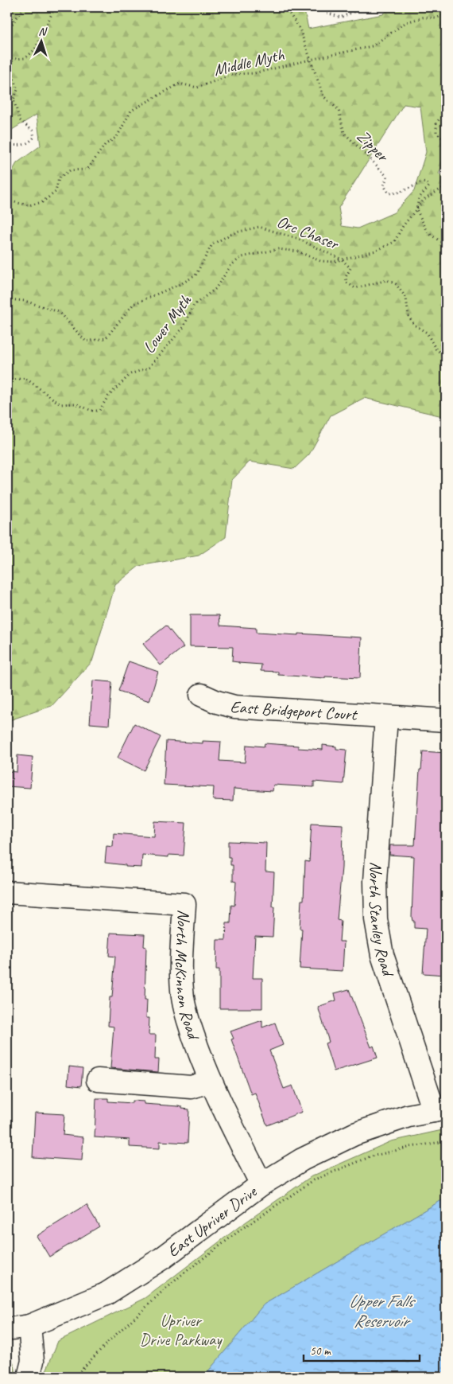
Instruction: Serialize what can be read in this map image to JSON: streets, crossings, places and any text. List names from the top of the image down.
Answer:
{
  "streets": {
    "street": [
      "East Bridgeport Court",
      "North Stanley Road",
      "North McKinnon Road",
      "East Upriver Drive"
    ],
    "path": [
      "Middle Myth",
      "Zipper",
      "Orc Chaser",
      "Lower Myth"
    ]
  },
  "crossings": [
    ["Middle Myth", "Zipper"],
    ["Zipper", "Lower Myth"],
    ["Orc Chaser", "Lower Myth"],
    ["East Bridgeport Court", "North Stanley Road"],
    ["North Stanley Road", "East Upriver Drive"],
    ["North McKinnon Road", "East Upriver Drive"]
  ],
  "water": ["Upper Falls Reservoir"],
  "parks": ["Upriver Drive Parkway"],
  "scale_bar": "50 m",
  "north": "top"
}
